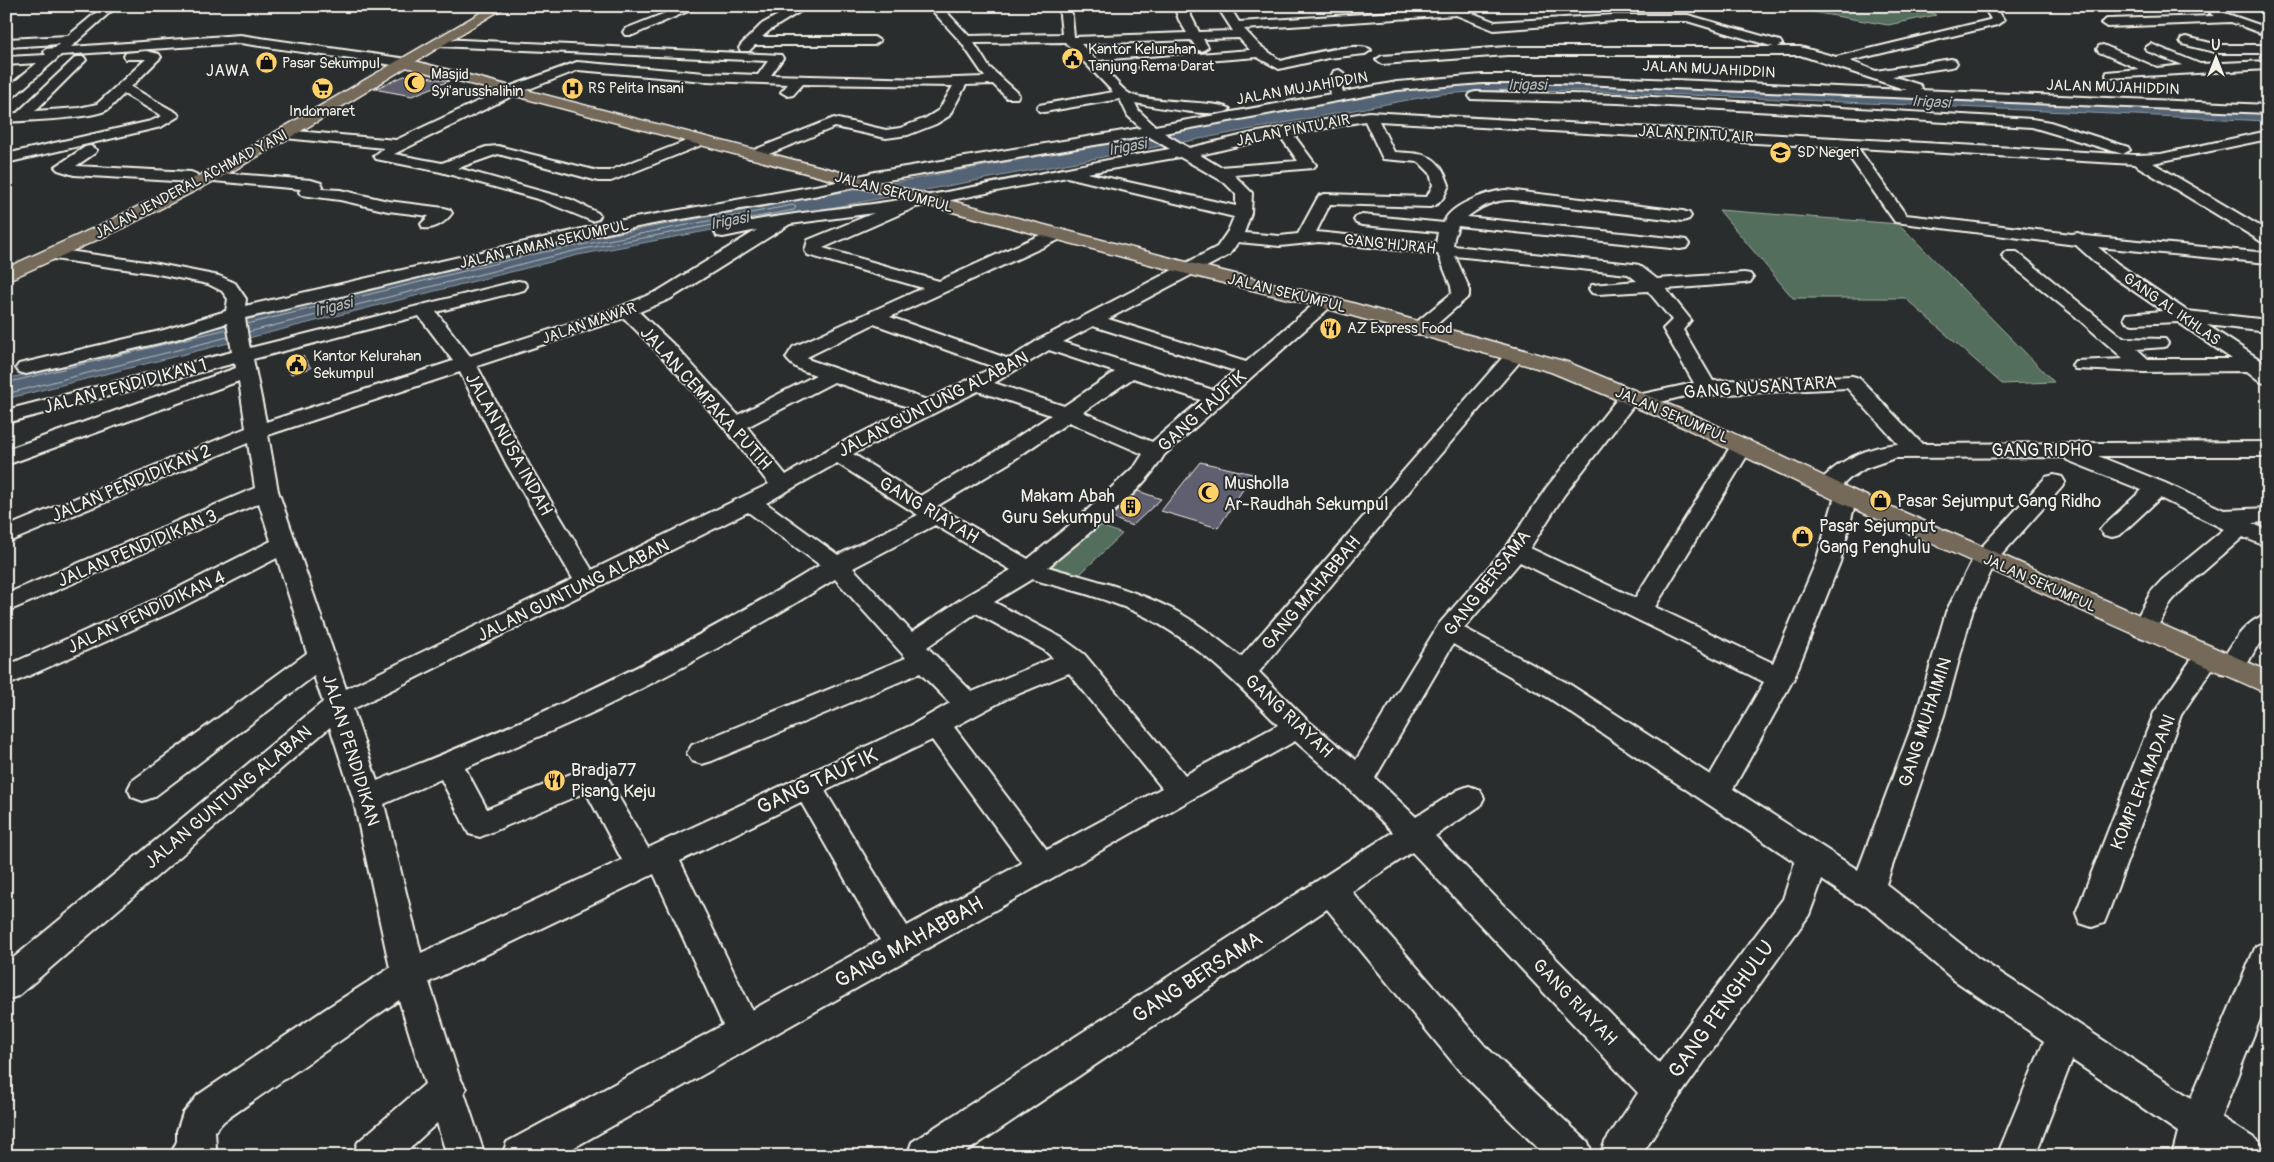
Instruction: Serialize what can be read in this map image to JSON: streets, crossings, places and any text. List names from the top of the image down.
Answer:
{
  "streets": {
    "main road": ["JALAN JENDERAL ACHMAD YANI", "JALAN SEKUMPUL"],
    "street": [
      "JALAN MUJAHIDDIN",
      "JALAN PINTU AIR",
      "JALAN TAMAN SEKUMPUL",
      "GANG HIJRAH",
      "GANG AL IKHLAS",
      "JALAN MAWAR",
      "JALAN PENDIDIKAN 1",
      "GANG NUSANTARA",
      "JALAN CEMPAKA PUTIH",
      "JALAN GUNTUNG ALABAN",
      "GANG TAUFIK",
      "JALAN NUSA INDAH",
      "GANG RIDHO",
      "JALAN PENDIDIKAN 2",
      "GANG RIAYAH",
      "JALAN PENDIDIKAN 3",
      "GANG BERSAMA",
      "GANG MAHABBAH",
      "JALAN PENDIDIKAN 4",
      "GANG MUHAIMIN",
      "JALAN PENDIDIKAN",
      "KOMPLEK MADANI",
      "GANG PENGHULU"
    ]
  },
  "crossings": [
    ["JALAN MUJAHIDDIN", "JALAN SEKUMPUL"],
    ["JALAN MUJAHIDDIN", "JALAN TAMAN SEKUMPUL"],
    ["JALAN PINTU AIR", "JALAN SEKUMPUL"],
    ["JALAN PINTU AIR", "JALAN MAWAR"],
    ["JALAN JENDERAL ACHMAD YANI", "JALAN SEKUMPUL"],
    ["JALAN JENDERAL ACHMAD YANI", "JALAN PENDIDIKAN"],
    ["JALAN SEKUMPUL", "JALAN TAMAN SEKUMPUL"],
    ["JALAN SEKUMPUL", "GANG HIJRAH"],
    ["JALAN SEKUMPUL", "JALAN MAWAR"],
    ["JALAN SEKUMPUL", "GANG NUSANTARA"],
    ["JALAN SEKUMPUL", "JALAN GUNTUNG ALABAN"],
    ["JALAN SEKUMPUL", "GANG TAUFIK"],
    ["JALAN SEKUMPUL", "GANG RIDHO"],
    ["JALAN SEKUMPUL", "GANG BERSAMA"],
    ["JALAN SEKUMPUL", "GANG MAHABBAH"],
    ["JALAN SEKUMPUL", "GANG MUHAIMIN"],
    ["JALAN SEKUMPUL", "KOMPLEK MADANI"],
    ["JALAN TAMAN SEKUMPUL", "JALAN PENDIDIKAN"],
    ["GANG HIJRAH", "JALAN GUNTUNG ALABAN"],
    ["JALAN MAWAR", "JALAN CEMPAKA PUTIH"],
    ["JALAN MAWAR", "JALAN NUSA INDAH"],
    ["JALAN MAWAR", "JALAN PENDIDIKAN 2"],
    ["JALAN MAWAR", "JALAN PENDIDIKAN"],
    ["JALAN PENDIDIKAN 1", "JALAN PENDIDIKAN"],
    ["GANG NUSANTARA", "GANG RIDHO"],
    ["GANG NUSANTARA", "GANG BERSAMA"],
    ["JALAN CEMPAKA PUTIH", "JALAN GUNTUNG ALABAN"],
    ["JALAN GUNTUNG ALABAN", "JALAN NUSA INDAH"],
    ["JALAN GUNTUNG ALABAN", "GANG RIAYAH"],
    ["JALAN GUNTUNG ALABAN", "JALAN PENDIDIKAN"],
    ["GANG TAUFIK", "GANG RIAYAH"],
    ["GANG TAUFIK", "JALAN PENDIDIKAN"],
    ["JALAN PENDIDIKAN 2", "JALAN PENDIDIKAN"],
    ["GANG RIAYAH", "GANG BERSAMA"],
    ["GANG RIAYAH", "GANG MAHABBAH"],
    ["GANG RIAYAH", "GANG PENGHULU"],
    ["JALAN PENDIDIKAN 3", "JALAN PENDIDIKAN"],
    ["JALAN PENDIDIKAN 4", "JALAN PENDIDIKAN"]
  ],
  "districts": ["JAWA"],
  "water": ["Irigasi"],
  "places": {
    "public building": ["Kantor Kelurahan Tanjung Rema Darat", "Kantor Kelurahan Sekumpul"],
    "shop": ["Pasar Sekumpul", "Pasar Sejumput Gang Ridho", "Pasar Sejumput Gang Penghulu"],
    "mosque": ["Masjid Syi'arusshalihin", "Musholla Ar-Raudhah Sekumpul"],
    "supermarket": ["Indomaret"],
    "hospital": ["RS Pelita Insani"],
    "school or university": ["SD Negeri"],
    "restaurant": ["AZ Express Food", "Bradja77 Pisang Keju"],
    "building": ["Makam Abah Guru Sekumpul"]
  },
  "north": "top"
}
